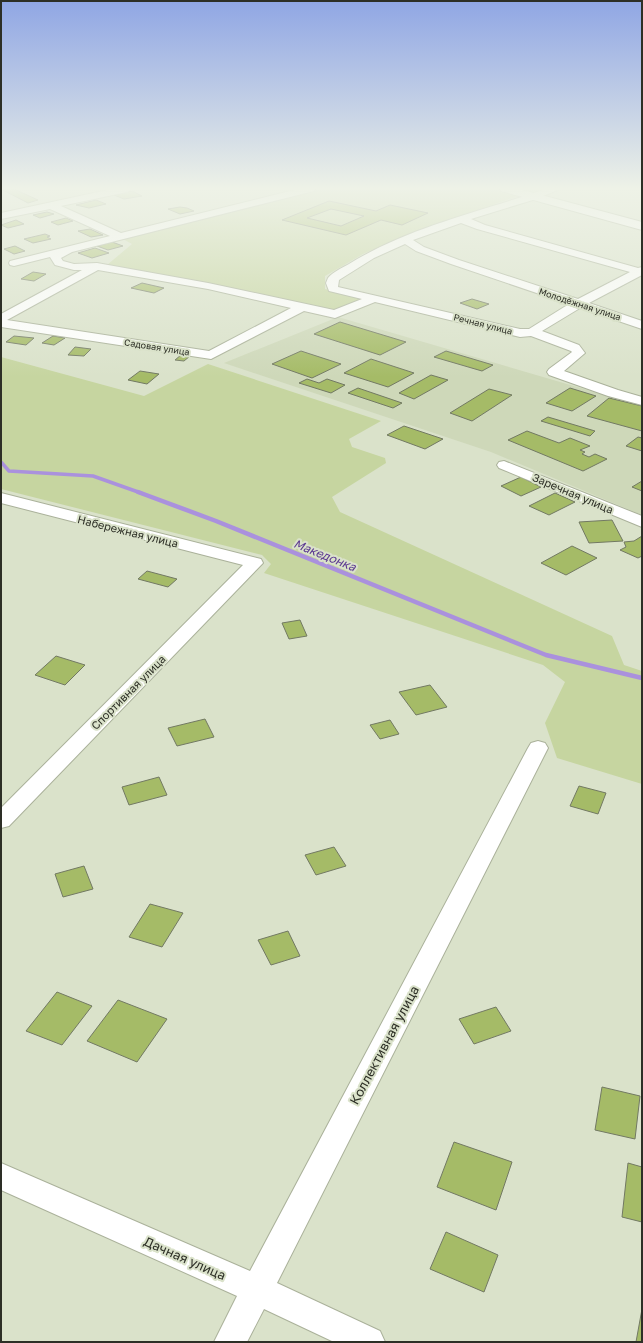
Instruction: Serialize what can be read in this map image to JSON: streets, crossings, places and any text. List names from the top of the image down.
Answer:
{
  "streets": {
    "street": [
      "Молодёжная улица",
      "Речная улица",
      "Садовая улица",
      "Заречная улица",
      "Набережная улица",
      "Спортивная улица",
      "Коллективная улица",
      "Дачная улица"
    ]
  },
  "crossings": [
    ["Набережная улица", "Спортивная улица"],
    ["Коллективная улица", "Дачная улица"]
  ],
  "water": ["Македонка"]
}
